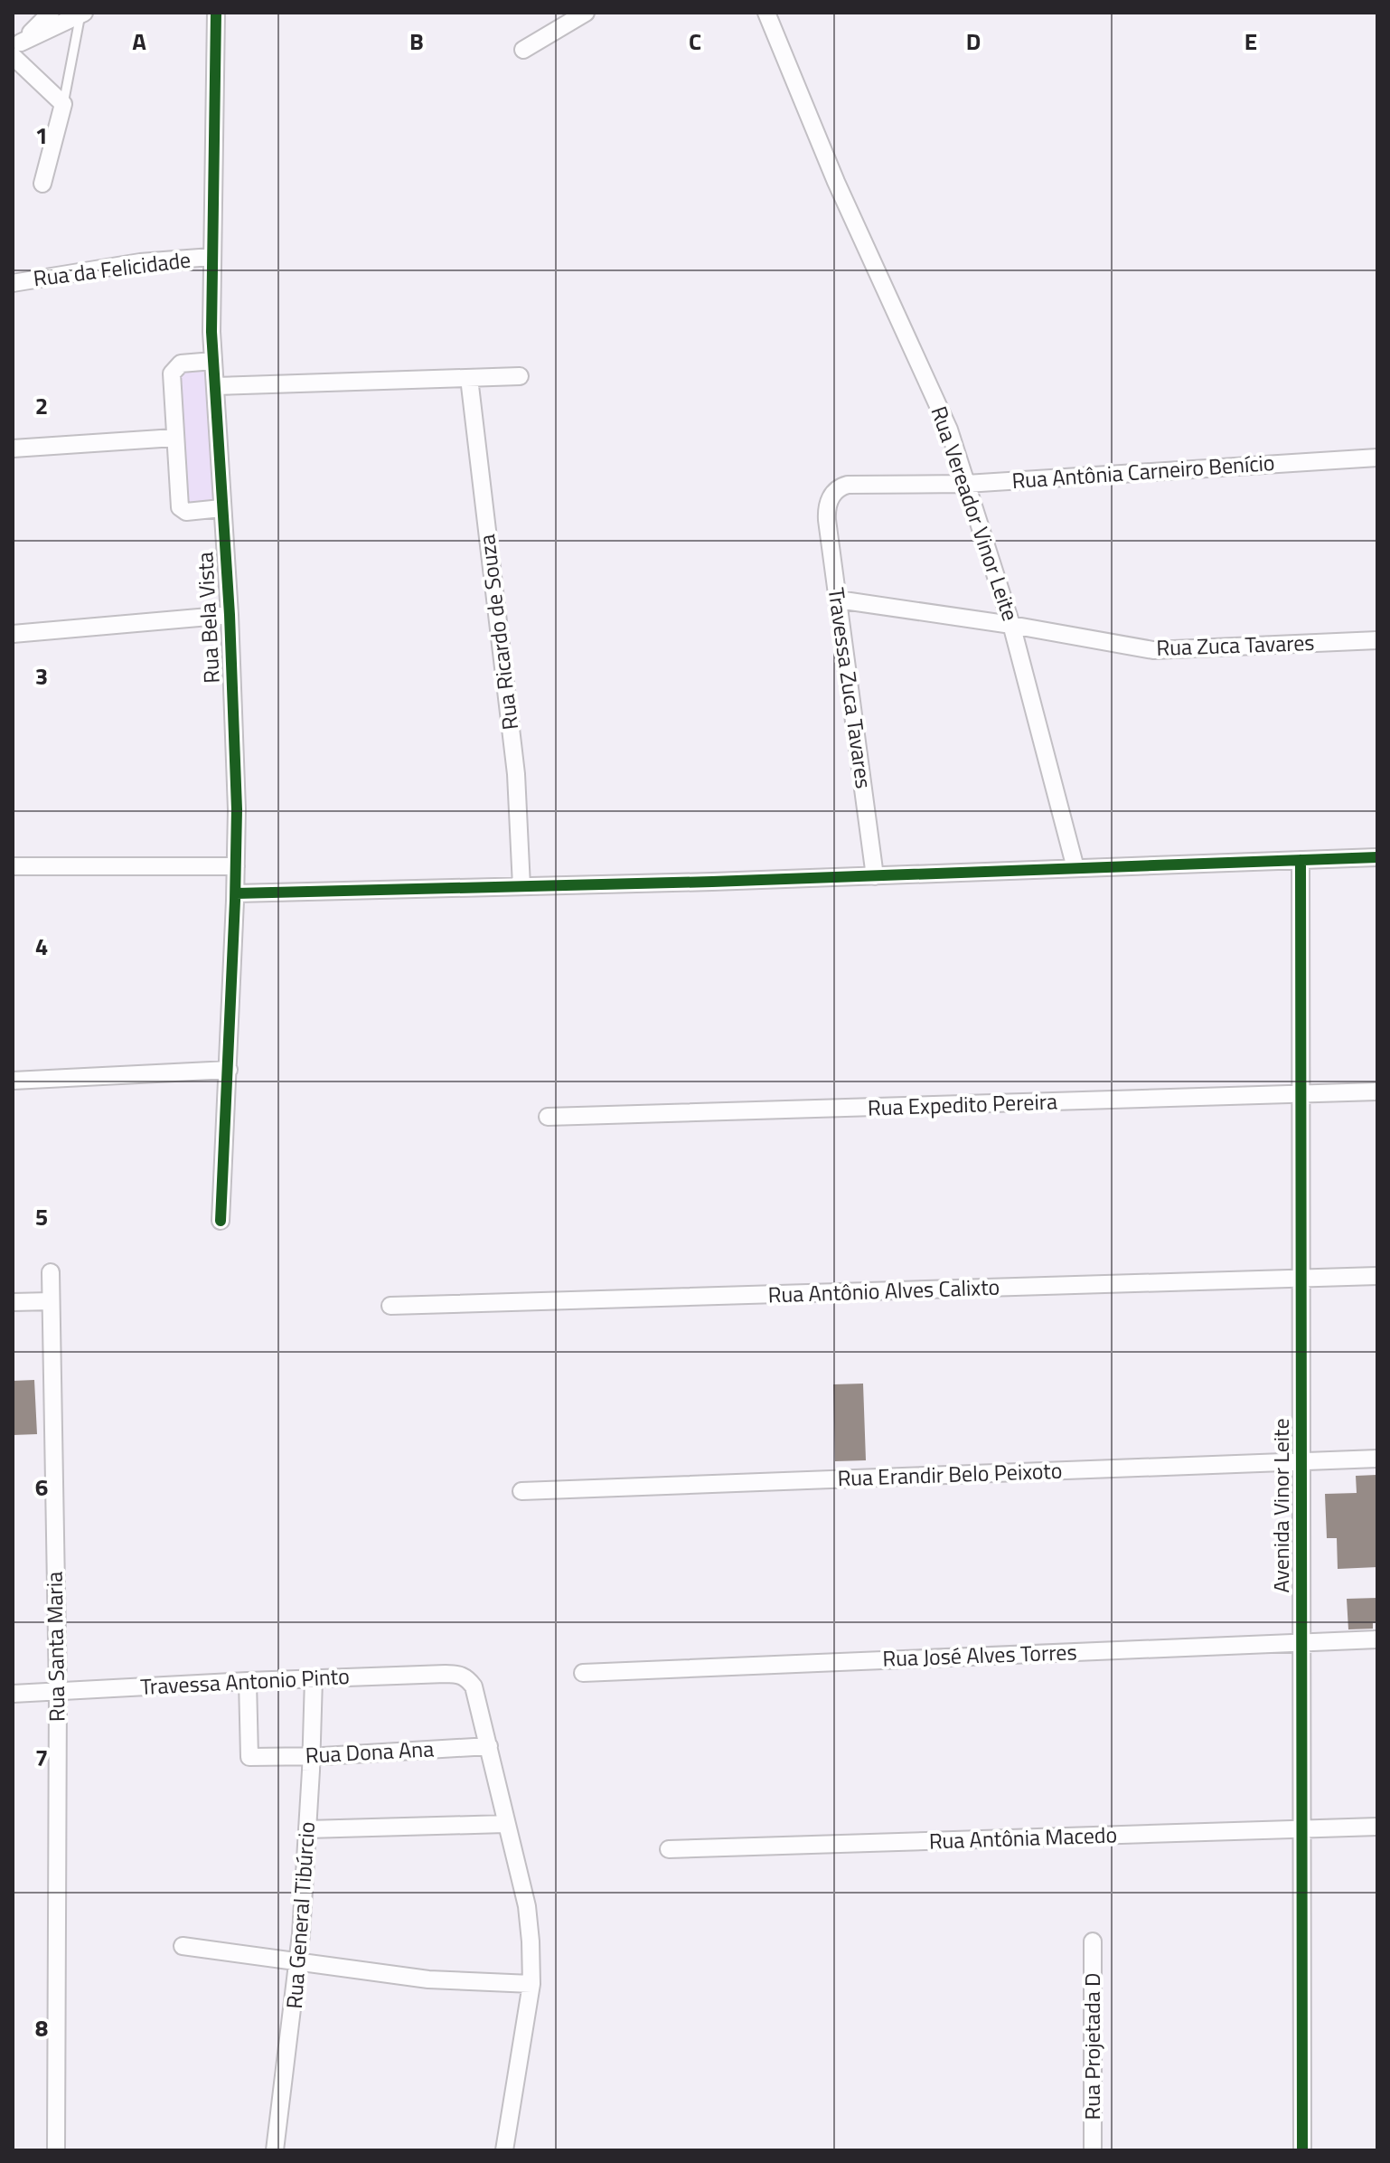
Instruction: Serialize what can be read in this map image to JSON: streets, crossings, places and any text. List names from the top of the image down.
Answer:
{
  "streets": {
    "street": [
      "Rua da Felicidade",
      "Rua Antônia Carneiro Benício",
      "Rua Vereador Vinor Leite",
      "Rua Bela Vista",
      "Rua Ricardo de Souza",
      "Rua Zuca Tavares",
      "Travessa Zuca Tavares",
      "Rua Expedito Pereira",
      "Rua Antônio Alves Calixto",
      "Rua Erandir Belo Peixoto",
      "Avenida Vinor Leite",
      "Rua Santa Maria",
      "Rua José Alves Torres",
      "Travessa Antonio Pinto",
      "Rua Dona Ana",
      "Rua Antônia Macedo",
      "Rua General Tibúrcio",
      "Rua Projetada D"
    ]
  },
  "crossings": [
    ["Rua da Felicidade", "Rua Bela Vista"],
    ["Rua Antônia Carneiro Benício", "Rua Vereador Vinor Leite"],
    ["Rua Antônia Carneiro Benício", "Travessa Zuca Tavares"],
    ["Rua Vereador Vinor Leite", "Rua Zuca Tavares"],
    ["Rua Zuca Tavares", "Travessa Zuca Tavares"],
    ["Rua Expedito Pereira", "Avenida Vinor Leite"],
    ["Rua Antônio Alves Calixto", "Avenida Vinor Leite"],
    ["Rua Erandir Belo Peixoto", "Avenida Vinor Leite"],
    ["Avenida Vinor Leite", "Rua José Alves Torres"],
    ["Avenida Vinor Leite", "Rua Antônia Macedo"],
    ["Rua Santa Maria", "Travessa Antonio Pinto"],
    ["Travessa Antonio Pinto", "Rua Dona Ana"],
    ["Travessa Antonio Pinto", "Rua General Tibúrcio"],
    ["Rua Dona Ana", "Rua General Tibúrcio"]
  ],
  "grid": {
    "columns": [
      "A",
      "B",
      "C",
      "D",
      "E"
    ],
    "rows": [
      "1",
      "2",
      "3",
      "4",
      "5",
      "6",
      "7",
      "8"
    ]
  }
}
